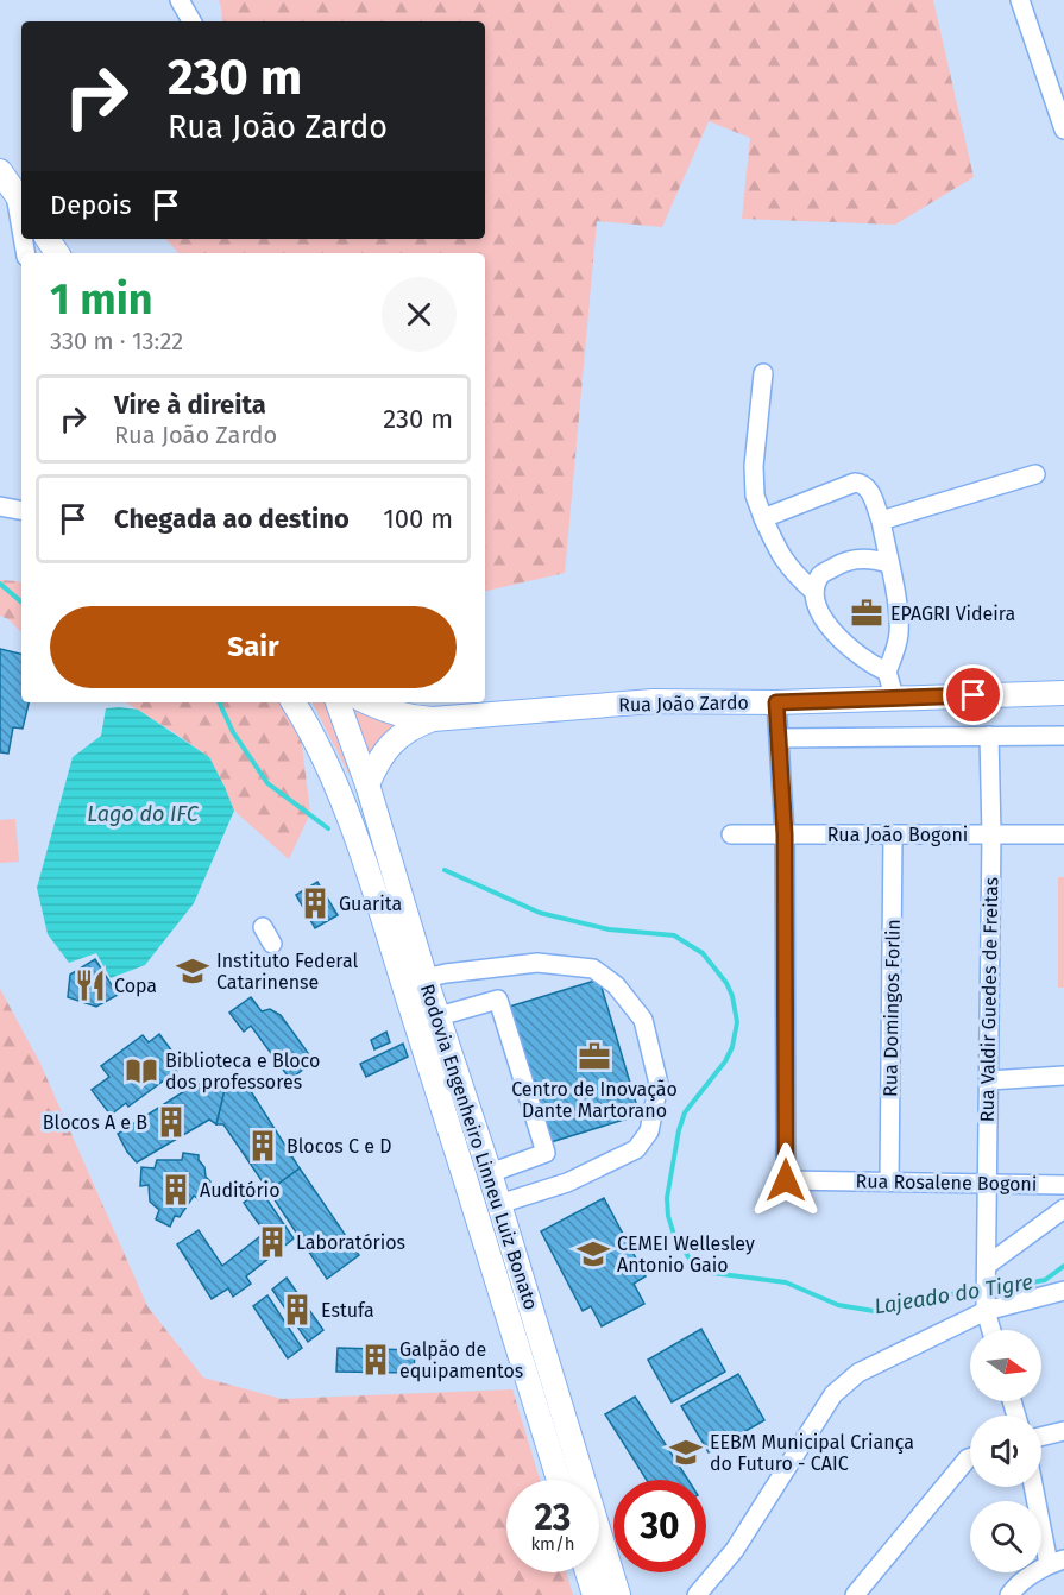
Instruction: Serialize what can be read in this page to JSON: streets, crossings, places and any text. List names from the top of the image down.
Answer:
{
  "streets": {
    "main road": ["Rua João Zardo", "Rodovia Engenheiro Linneu Luiz Bonato"],
    "street": [
      "Rua João Bogoni",
      "Rua Valdir Guedes de Freitas",
      "Rua Domingos Forlin",
      "Rua Rosalene Bogoni"
    ]
  },
  "crossings": [
    ["Rua João Zardo", "Rodovia Engenheiro Linneu Luiz Bonato"],
    ["Rua João Bogoni", "Rua Valdir Guedes de Freitas"],
    ["Rua João Bogoni", "Rua Domingos Forlin"],
    ["Rua João Bogoni", "Rua Rosalene Bogoni"],
    ["Rua Valdir Guedes de Freitas", "Rua Rosalene Bogoni"],
    ["Rua Domingos Forlin", "Rua Rosalene Bogoni"]
  ],
  "water": ["Lago do IFC", "Lajeado do Tigre"],
  "places": {
    "office": ["EPAGRI Videira", "Centro de Inovação Dante Martorano"],
    "building": [
      "Guarita",
      "Blocos A e B",
      "Blocos C e D",
      "Auditório",
      "Laboratórios",
      "Estufa",
      "Galpão de equipamentos"
    ],
    "school or university": ["Instituto Federal Catarinense", "CEMEI Wellesley Antonio Gaio", "EEBM Municipal Criança do Futuro - CAIC"],
    "restaurant": ["Copa"],
    "library": ["Biblioteca e Bloco dos professores"]
  },
  "north": "right",
  "page": {
    "turn": ["230 m", "Rua João Zardo"],
    "then": "Depois",
    "heading": ["1 min", "330 m · 13:22"],
    "list": [
      {
        "name": "Vire à direita",
        "note": "Rua João Zardo",
        "value": "230 m"
      },
      {
        "name": "Chegada ao destino",
        "value": "100 m"
      }
    ],
    "buttons": "Sair",
    "speed": "23 km/h",
    "limit": "30"
  }
}
